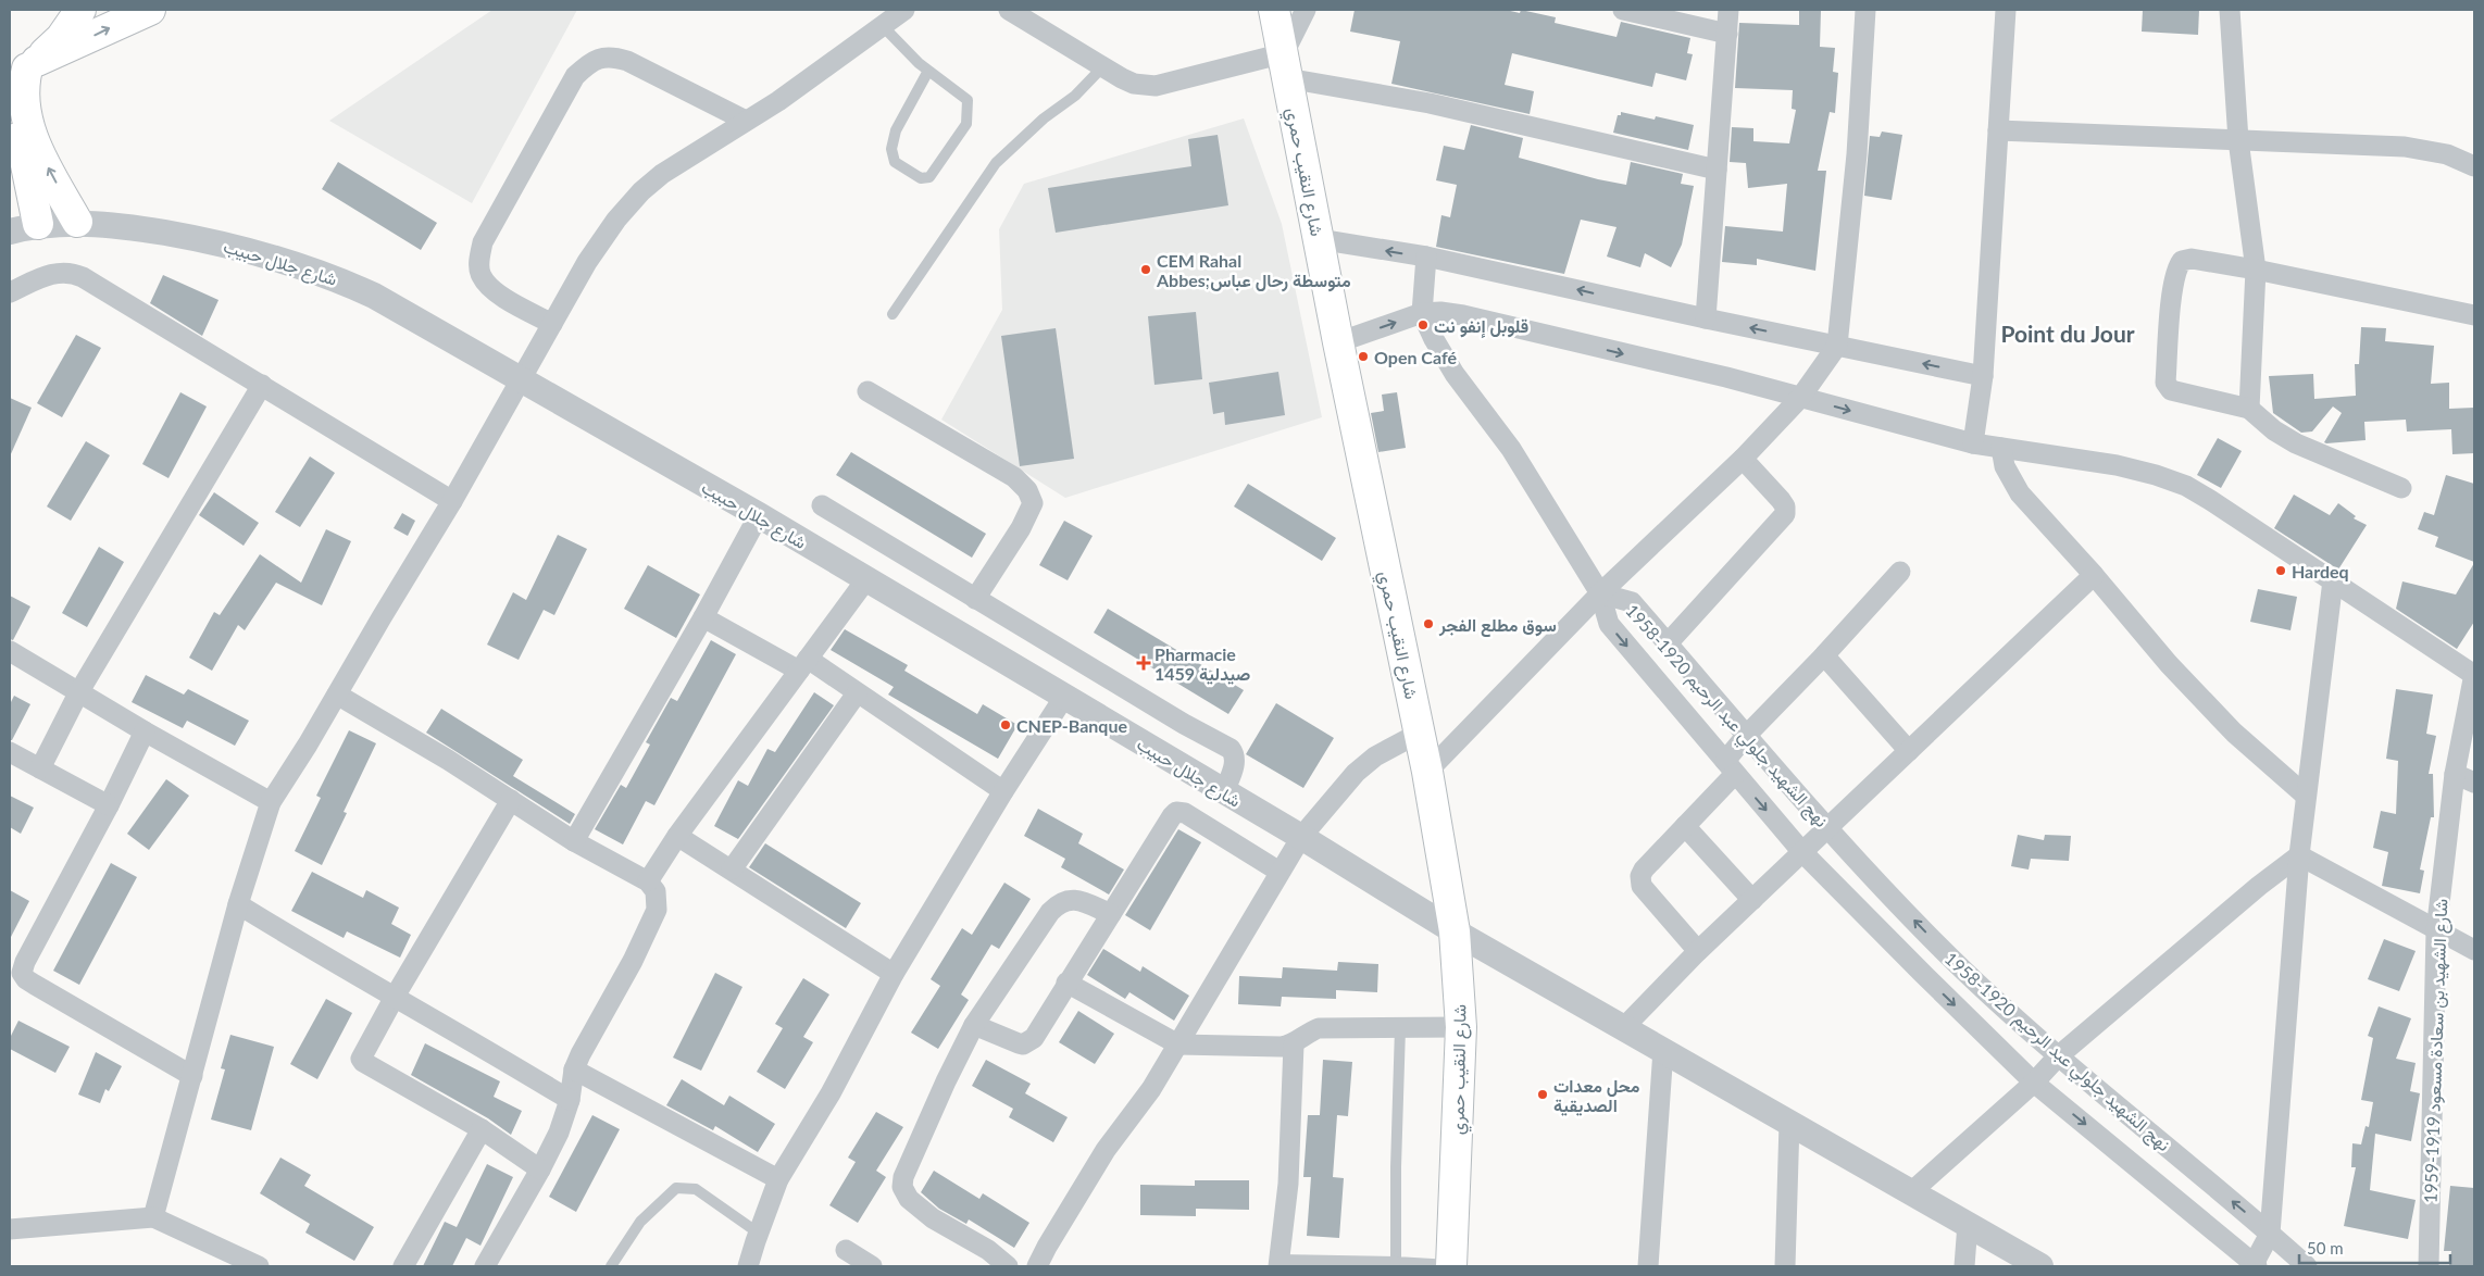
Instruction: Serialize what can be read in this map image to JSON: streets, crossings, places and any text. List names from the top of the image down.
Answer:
{
  "streets": {
    "main road": ["شارع النقيب حمري"],
    "street": ["شارع جلال حبيب", "نهج الشهيد جلولي عبد الرحيم 1920-1958", "شارع الشهيد بن سعادة مسعود 1919-1959"]
  },
  "crossings": [
    ["شارع النقيب حمري", "شارع جلال حبيب"]
  ],
  "districts": ["Point du Jour"],
  "places": {
    "other": [
      "CEM Rahal Abbes;متوسطة رحال عباس",
      "قلوبل إنفو نت",
      "Open Café",
      "Hardeq",
      "سوق مطلع الفجر",
      "CNEP-Banque",
      "محل معدات الصديقية"
    ],
    "health": ["Pharmacie 1459 صيدلية"]
  },
  "scale_bar": "50 m"
}
